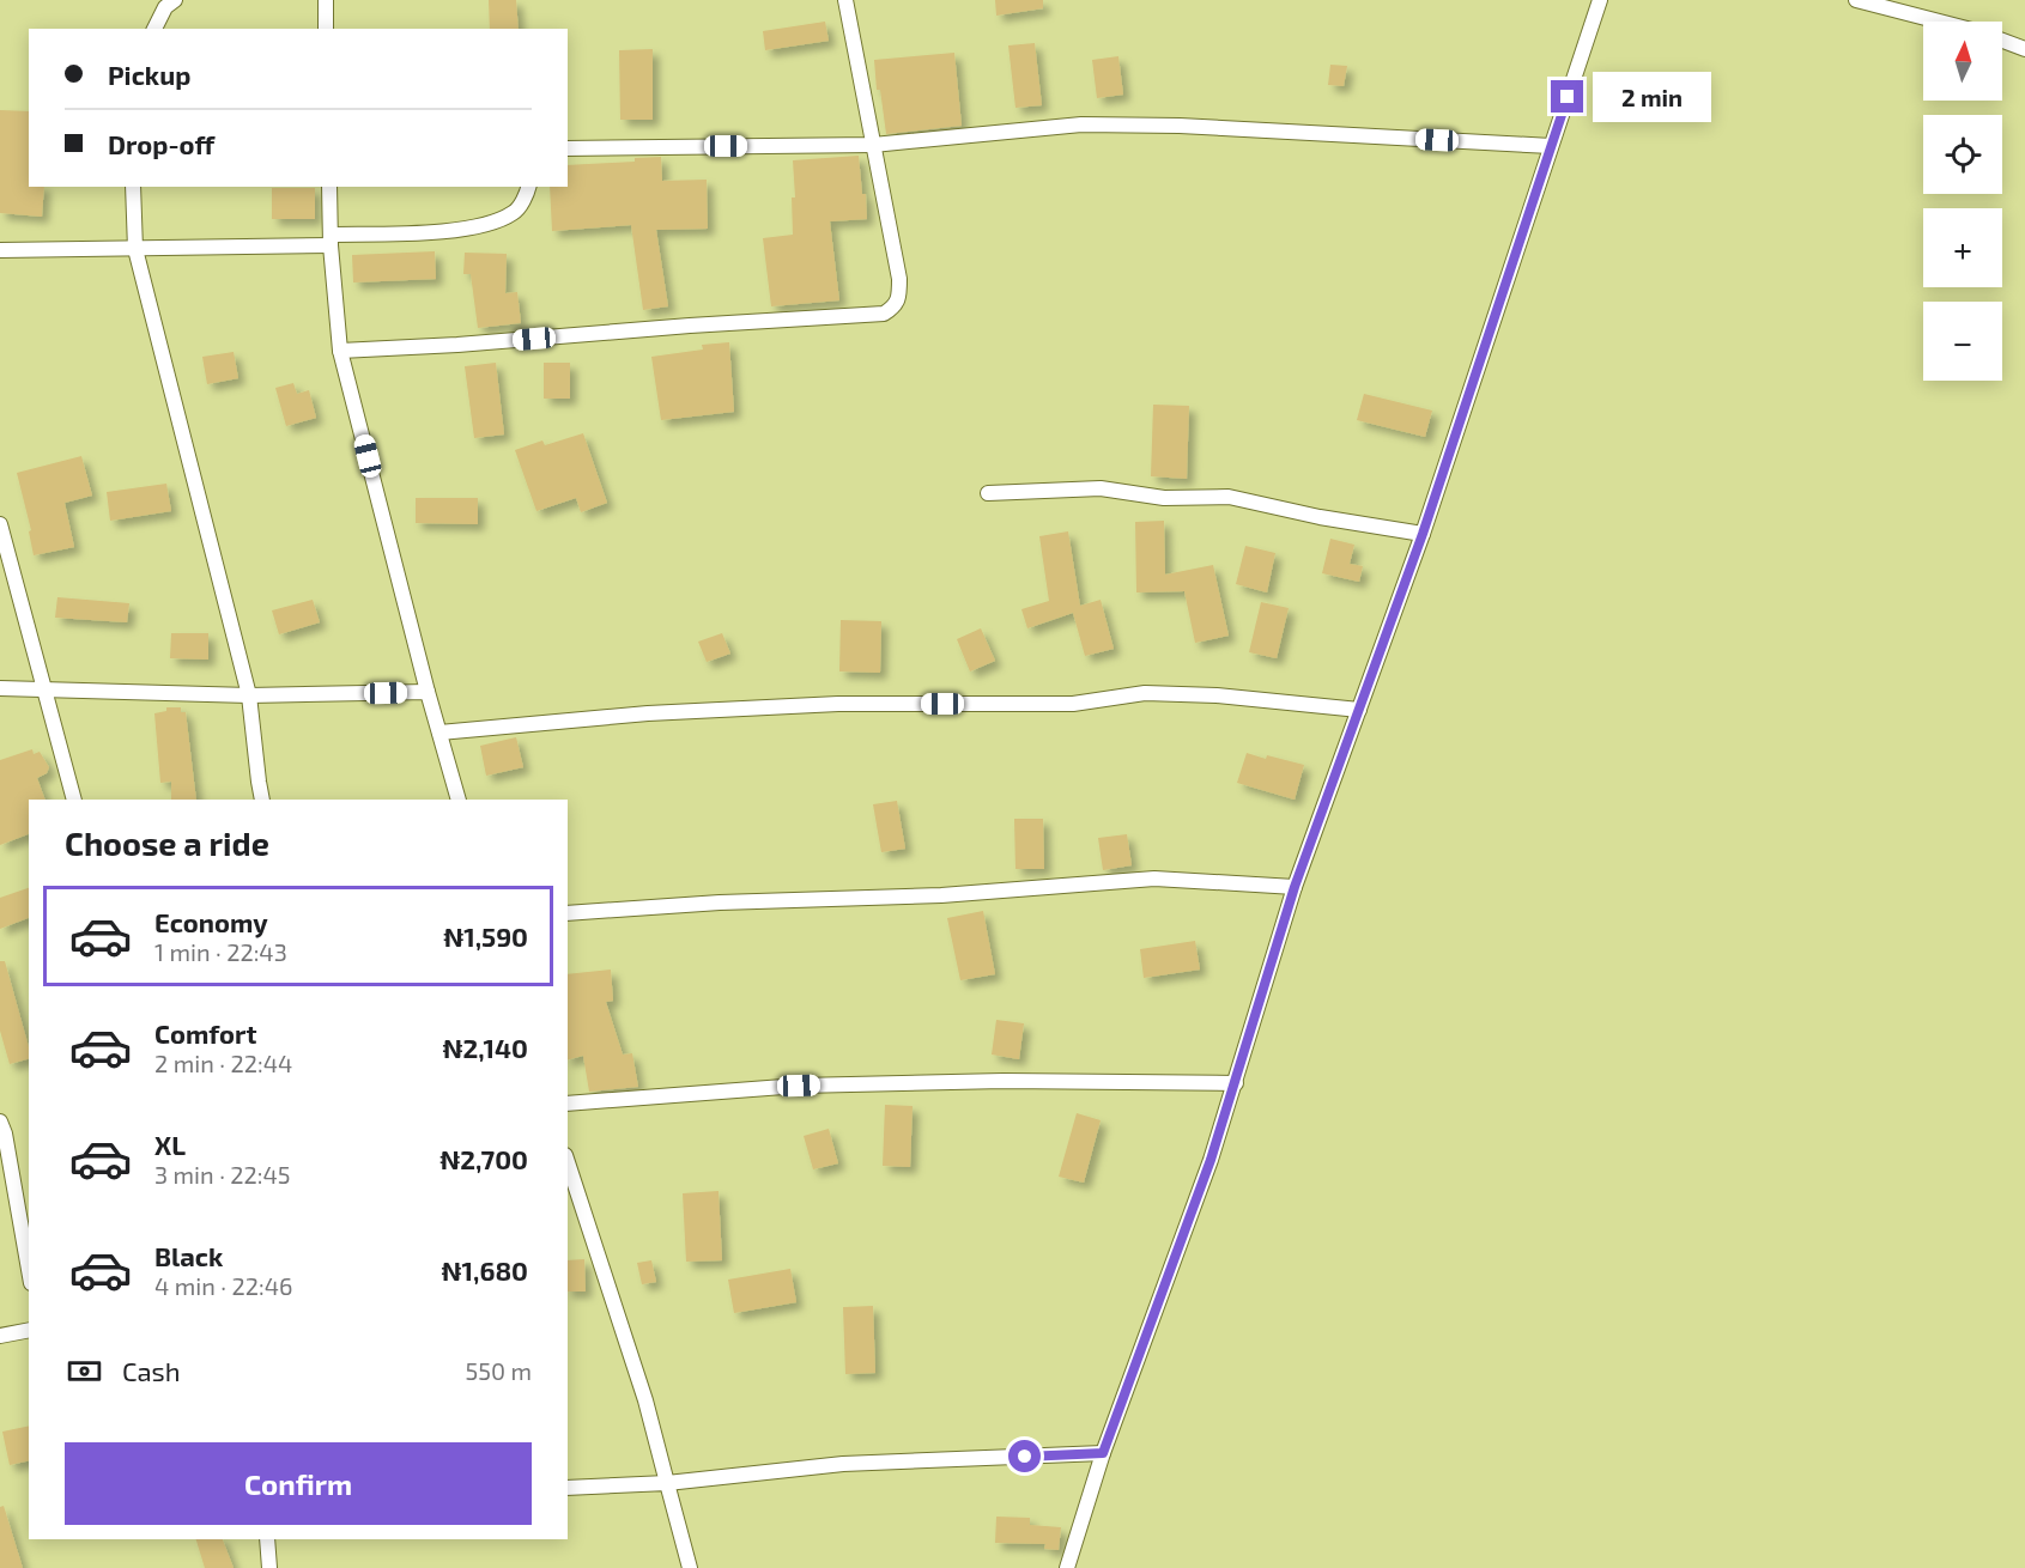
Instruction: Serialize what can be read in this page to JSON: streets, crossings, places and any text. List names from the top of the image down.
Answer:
{
  "north": "top",
  "page": {
    "map_buttons": ["+", "−"],
    "banner": ["Pickup", "Drop-off"],
    "bubble": "2 min",
    "heading": "Choose a ride",
    "list": [
      {
        "name": "Economy",
        "note": "1 min · 22:43",
        "value": "₦1,590"
      },
      {
        "name": "Comfort",
        "note": "2 min · 22:44",
        "value": "₦2,140"
      },
      {
        "name": "XL",
        "note": "3 min · 22:45",
        "value": "₦2,700"
      },
      {
        "name": "Black",
        "note": "4 min · 22:46",
        "value": "₦1,680"
      }
    ],
    "pay": ["Cash", "550 m"],
    "buttons": "Confirm"
  }
}
